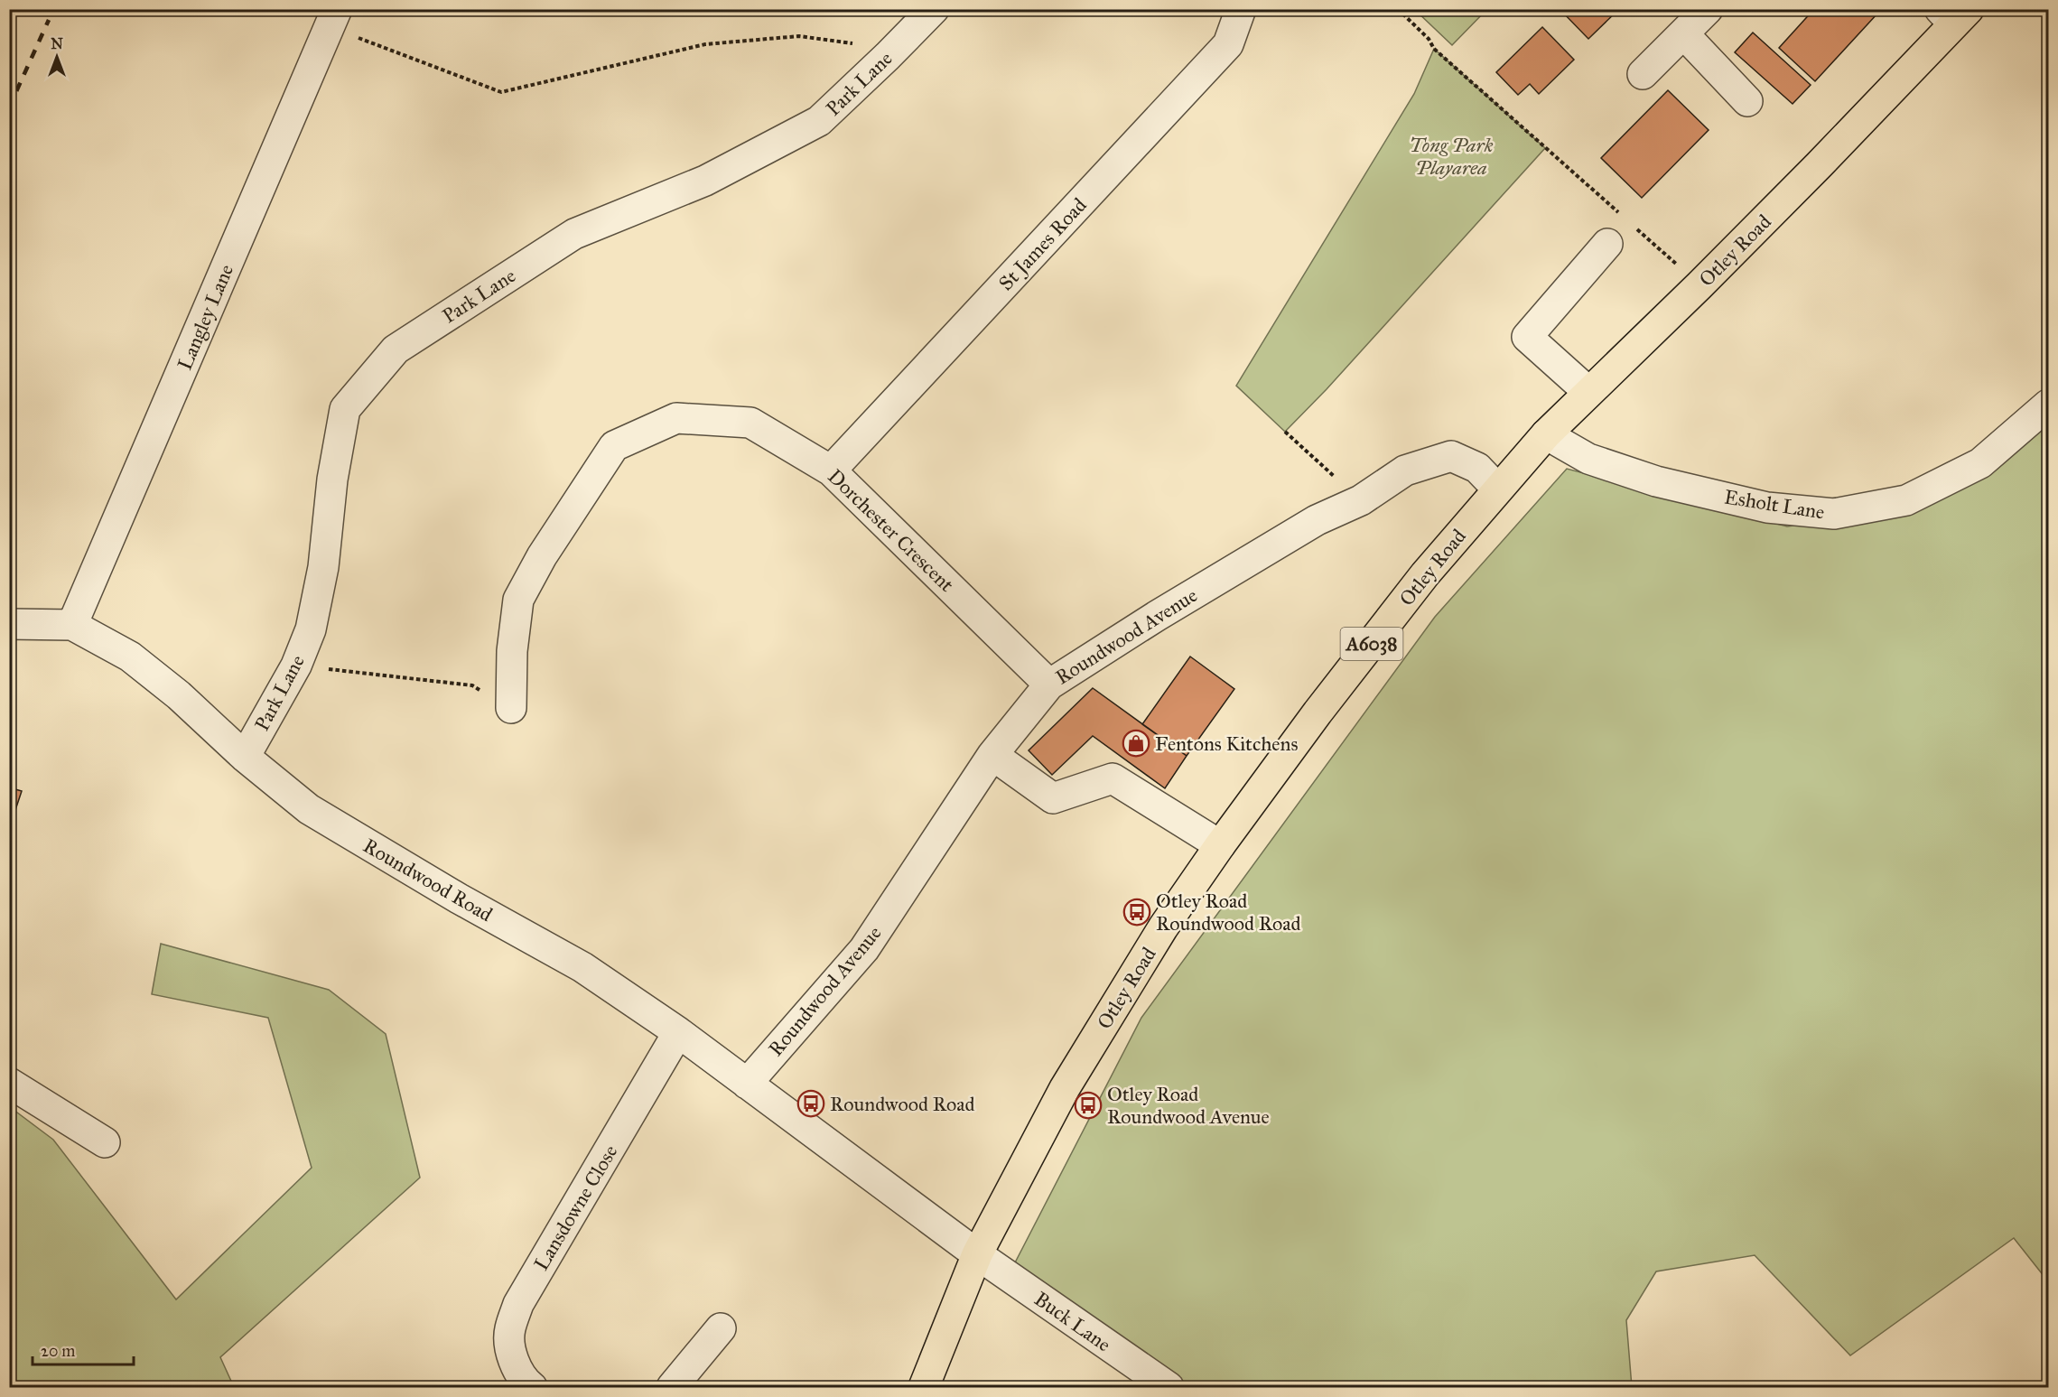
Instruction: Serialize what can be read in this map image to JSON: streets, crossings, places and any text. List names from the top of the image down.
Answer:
{
  "streets": {
    "main road": ["Otley Road", "A6038"],
    "street": [
      "Park Lane",
      "St James Road",
      "Langley Lane",
      "Esholt Lane",
      "Dorchester Crescent",
      "Roundwood Avenue",
      "Roundwood Road",
      "Lansdowne Close",
      "Buck Lane"
    ]
  },
  "crossings": [
    ["Park Lane", "Roundwood Road"],
    ["St James Road", "Dorchester Crescent"],
    ["Otley Road", "Esholt Lane"],
    ["Otley Road", "Roundwood Avenue"],
    ["Otley Road", "Roundwood Road"],
    ["Otley Road", "Buck Lane"],
    ["Langley Lane", "Roundwood Road"],
    ["Dorchester Crescent", "Roundwood Avenue"],
    ["Roundwood Avenue", "Roundwood Road"],
    ["Roundwood Road", "Lansdowne Close"],
    ["Roundwood Road", "Buck Lane"]
  ],
  "parks": ["Tong Park Playarea"],
  "places": {
    "shop": ["Fentons Kitchens"],
    "bus stop": ["Otley Road Roundwood Road", "Roundwood Road", "Otley Road Roundwood Avenue"]
  },
  "scale_bar": "20 m",
  "north": "top"
}
